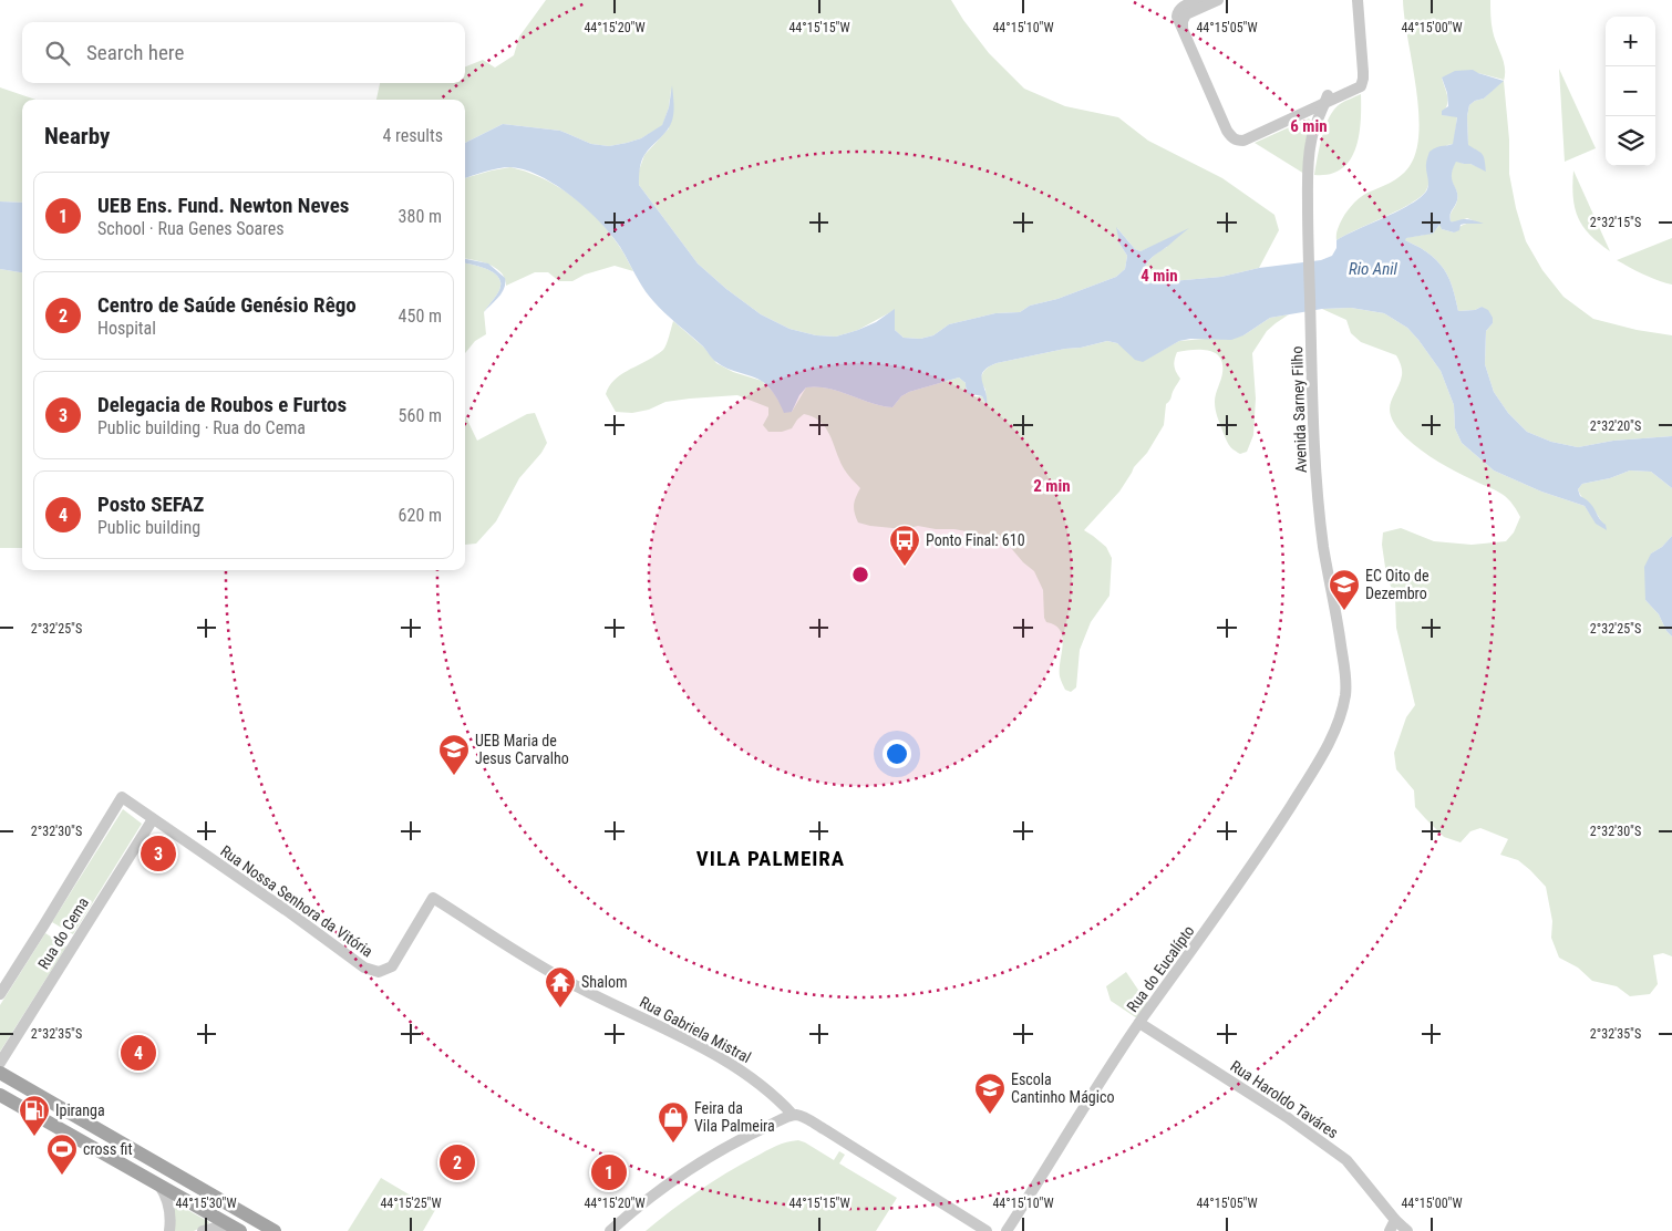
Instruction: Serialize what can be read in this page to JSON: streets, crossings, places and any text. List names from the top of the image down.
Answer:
{
  "streets": {
    "street": [
      "Avenida Sarney Filho",
      "Rua Nossa Senhora da Vitória",
      "Rua do Cema",
      "Rua do Eucalípto",
      "Rua Gabriela Mistral",
      "Rua Haroldo Taváres"
    ]
  },
  "crossings": [
    ["Avenida Sarney Filho", "Rua do Eucalípto"],
    ["Rua Nossa Senhora da Vitória", "Rua do Cema"],
    ["Rua Nossa Senhora da Vitória", "Rua Gabriela Mistral"],
    ["Rua do Eucalípto", "Rua Haroldo Taváres"]
  ],
  "districts": ["VILA PALMEIRA"],
  "water": ["Rio Anil"],
  "places": {
    "bus stop": ["Ponto Final: 610"],
    "school or university": ["EC Oito de Dezembro", "UEB Maria de Jesus Carvalho", "Escola Cantinho Mágico"],
    "temple": ["Shalom"],
    "fuel station": ["Ipiranga"],
    "shop": ["Feira da Vila Palmeira"],
    "sports": ["cross fit"]
  },
  "page": {
    "map_buttons": ["+", "−"],
    "search": "Search here",
    "heading": ["Nearby", "4 results"],
    "list": [
      {
        "mark": "1",
        "name": "UEB Ens. Fund. Newton Neves",
        "note": "School · Rua Genes Soares",
        "value": "380 m"
      },
      {
        "mark": "2",
        "name": "Centro de Saúde Genésio Rêgo",
        "note": "Hospital",
        "value": "450 m"
      },
      {
        "mark": "3",
        "name": "Delegacia de Roubos e Furtos",
        "note": "Public building · Rua do Cema",
        "value": "560 m"
      },
      {
        "mark": "4",
        "name": "Posto SEFAZ",
        "note": "Public building",
        "value": "620 m"
      }
    ],
    "pins": [
      "3",
      "4",
      "2",
      "1"
    ]
  },
  "coordinates": [
    "44°15'20\"W",
    "44°15'15\"W",
    "44°15'10\"W",
    "44°15'05\"W",
    "44°15'00\"W",
    "2°32'15\"S",
    "2°32'20\"S",
    "2°32'25\"S",
    "2°32'30\"S",
    "2°32'35\"S",
    "44°15'30\"W",
    "44°15'25\"W"
  ],
  "rings": ["6 min", "4 min", "2 min"]
}
